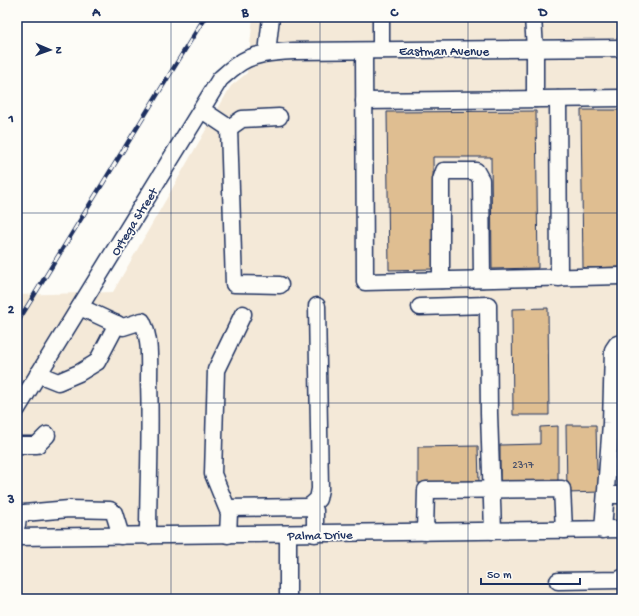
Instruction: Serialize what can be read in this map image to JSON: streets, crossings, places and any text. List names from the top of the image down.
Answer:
{
  "streets": {
    "street": ["Eastman Avenue", "Ortega Street", "Palma Drive"]
  },
  "crossings": [
    ["Eastman Avenue", "Ortega Street"]
  ],
  "house_numbers": ["2317"],
  "scale_bar": "50 m",
  "north": "right",
  "grid": {
    "columns": [
      "A",
      "B",
      "C",
      "D"
    ],
    "rows": ["1", "2", "3"]
  }
}
